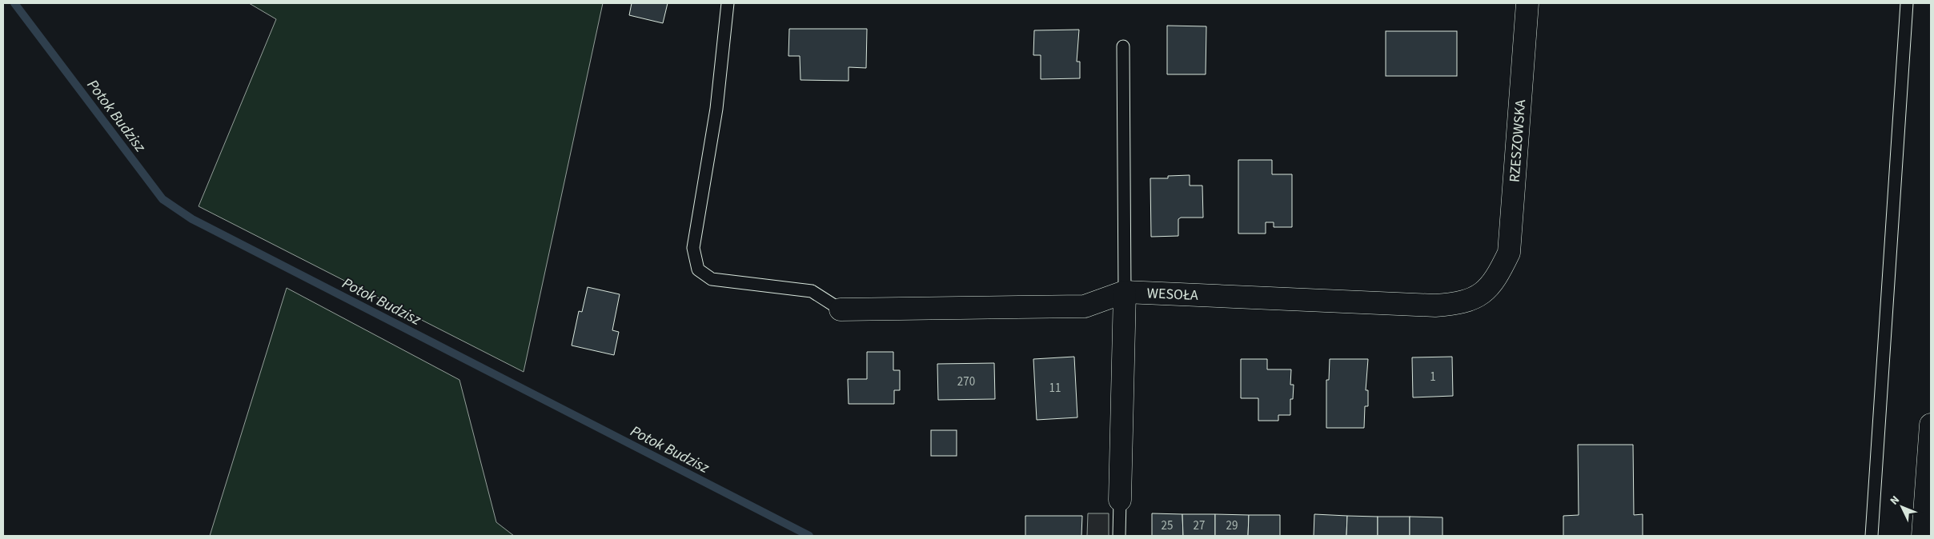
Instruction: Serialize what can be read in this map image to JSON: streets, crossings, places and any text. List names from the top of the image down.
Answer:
{
  "streets": {
    "street": ["RZESZOWSKA", "WESOŁA"]
  },
  "crossings": [
    ["RZESZOWSKA", "WESOŁA"]
  ],
  "water": ["Potok Budzisz"],
  "house_numbers": [
    "1",
    "270",
    "11",
    "25",
    "27",
    "29"
  ],
  "north": "top left"
}
